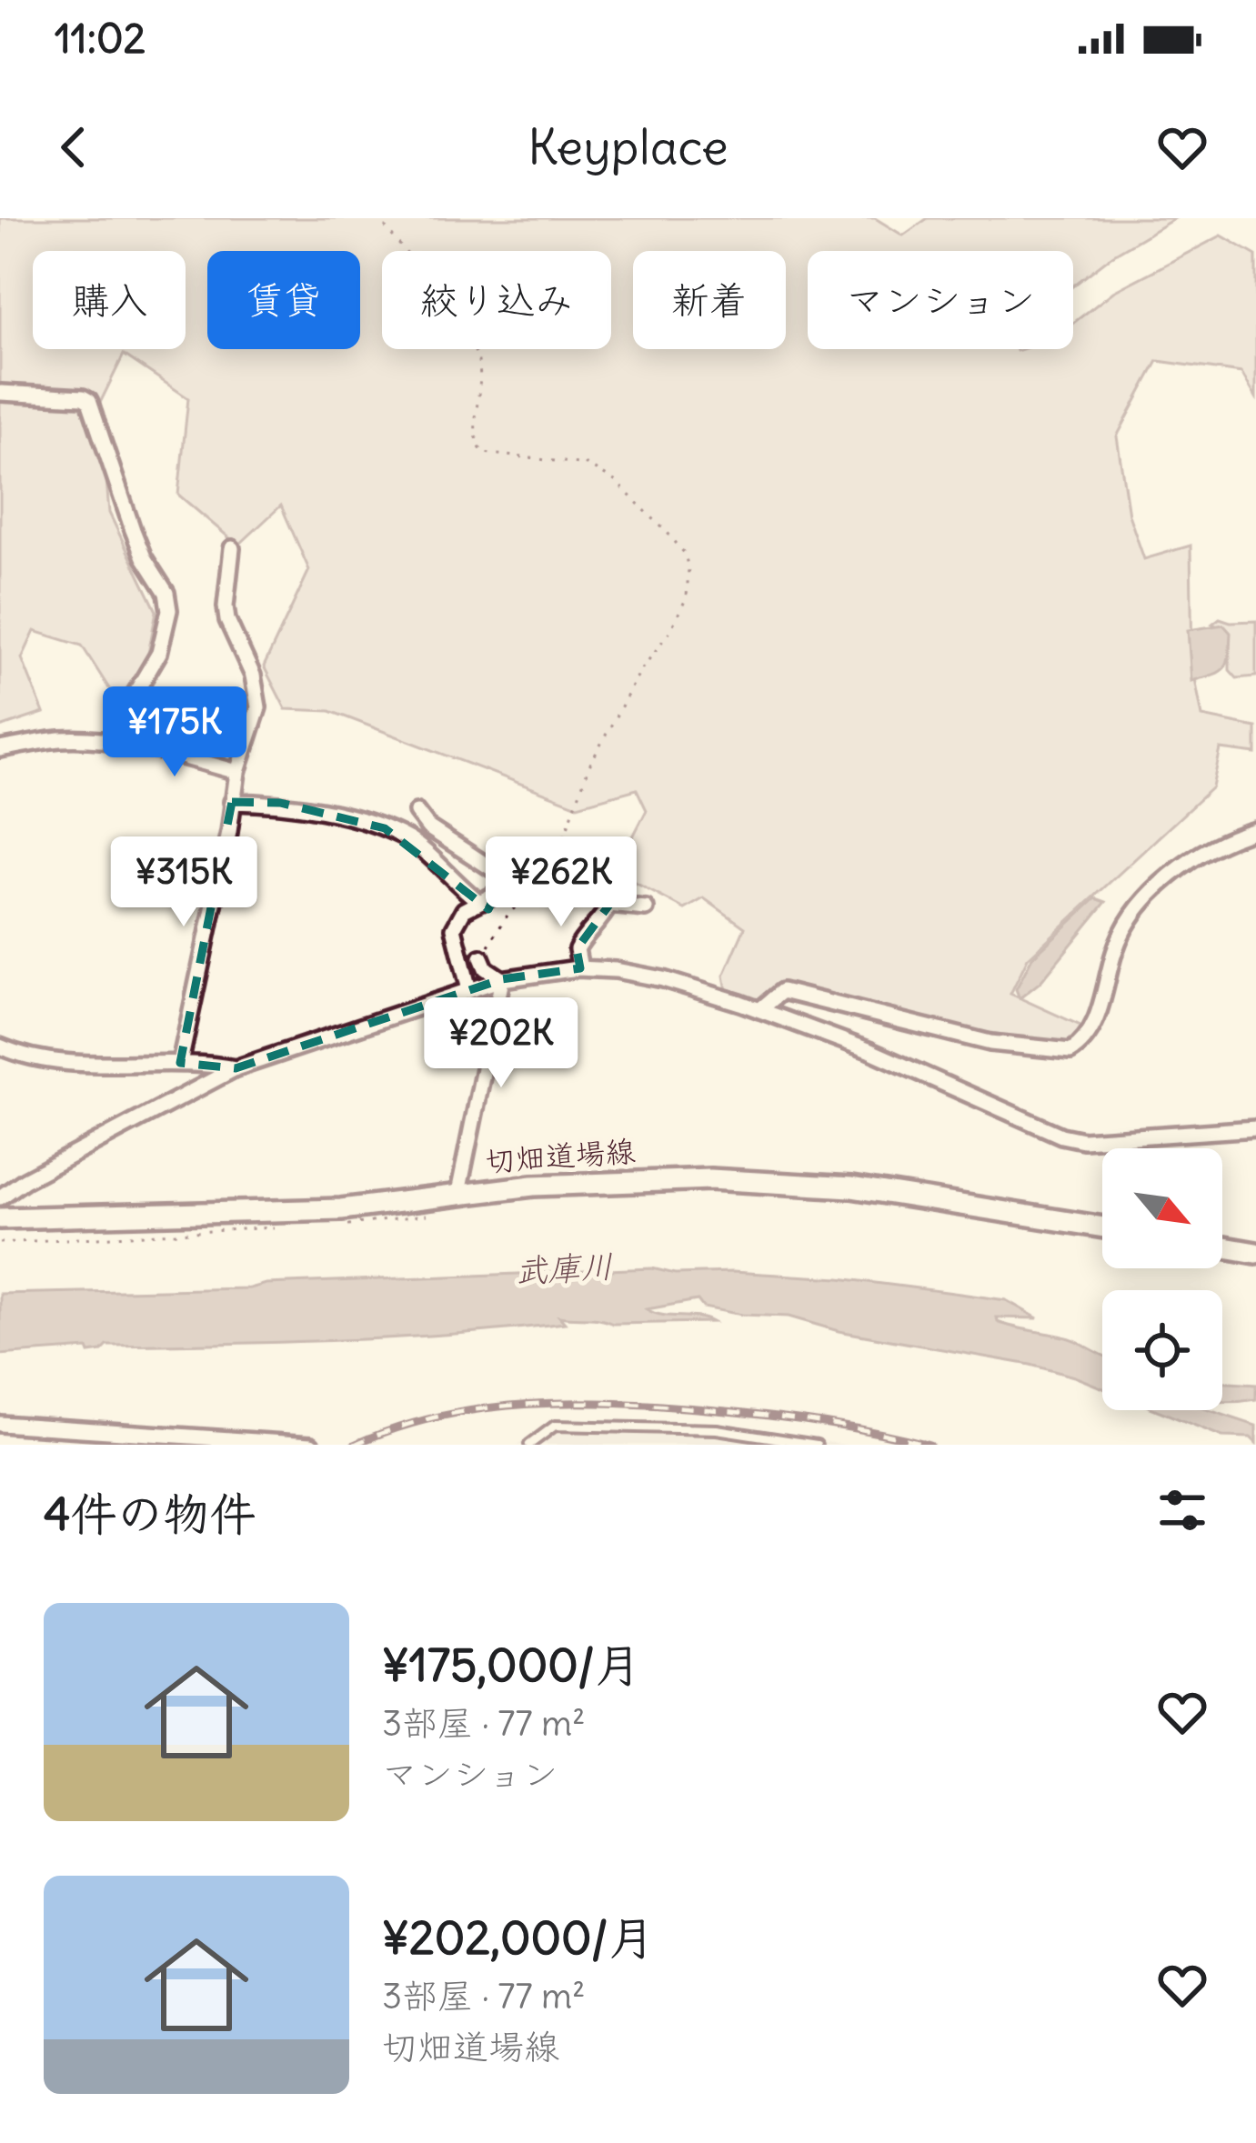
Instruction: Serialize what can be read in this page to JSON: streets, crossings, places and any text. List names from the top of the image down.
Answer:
{
  "streets": {
    "main road": ["切畑道場線"]
  },
  "water": ["武庫川"],
  "north": "bottom right",
  "page": {
    "status": "11:02",
    "header": "Keyplace",
    "chip": [
      "購入",
      "賃貸",
      "絞り込み",
      "新着",
      "マンション"
    ],
    "price": [
      "¥175K",
      "¥315K",
      "¥262K",
      "¥202K"
    ],
    "heading": "4件の物件",
    "list": [
      {
        "name": "¥175,000/月",
        "note": "3部屋 · 77 m² · マンション"
      },
      {
        "name": "¥202,000/月",
        "note": "3部屋 · 77 m² · 切畑道場線"
      }
    ]
  }
}
